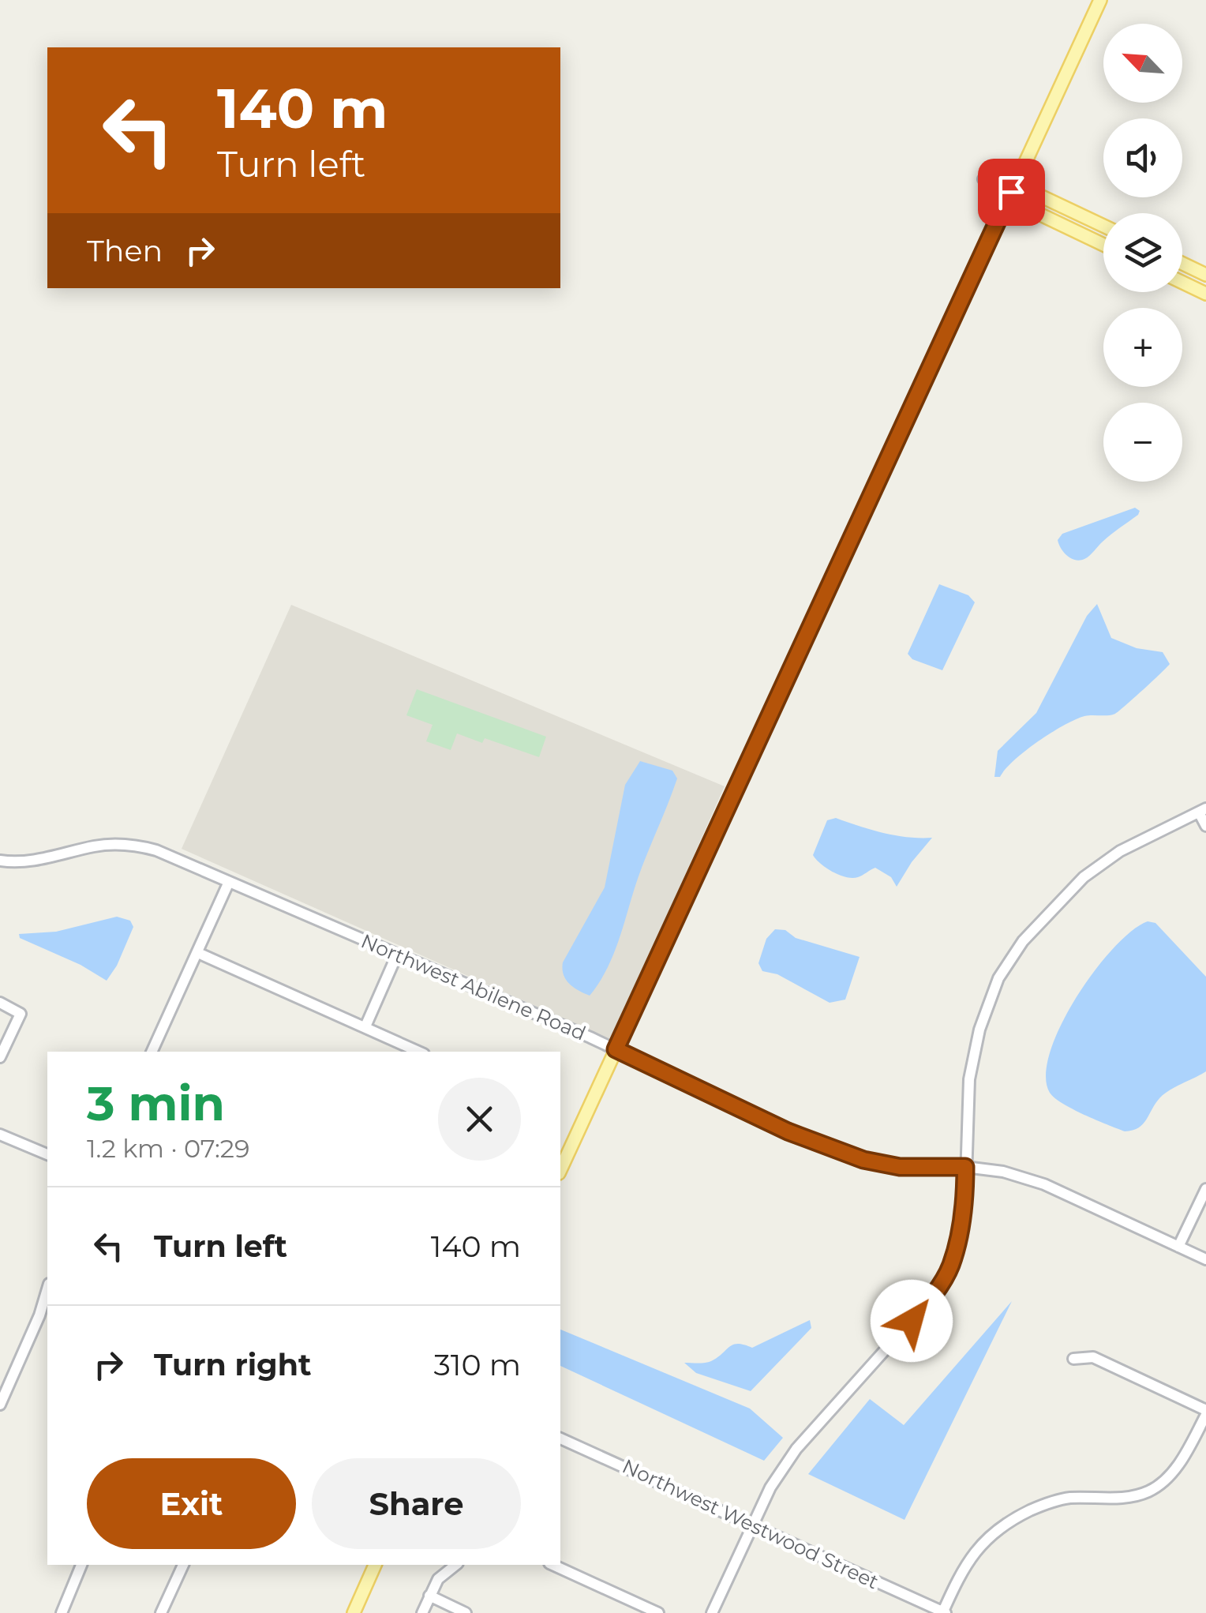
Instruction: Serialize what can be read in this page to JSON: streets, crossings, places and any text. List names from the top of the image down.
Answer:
{
  "streets": {
    "street": ["Northwest Abilene Road", "Northwest Westwood Street"]
  },
  "north": "top left",
  "page": {
    "map_buttons": ["+", "−"],
    "turn": ["140 m", "Turn left"],
    "then": "Then",
    "heading": ["3 min", "1.2 km · 07:29"],
    "list": [
      {
        "name": "Turn left",
        "value": "140 m"
      },
      {
        "name": "Turn right",
        "value": "310 m"
      }
    ],
    "buttons": ["Exit", "Share"]
  }
}
